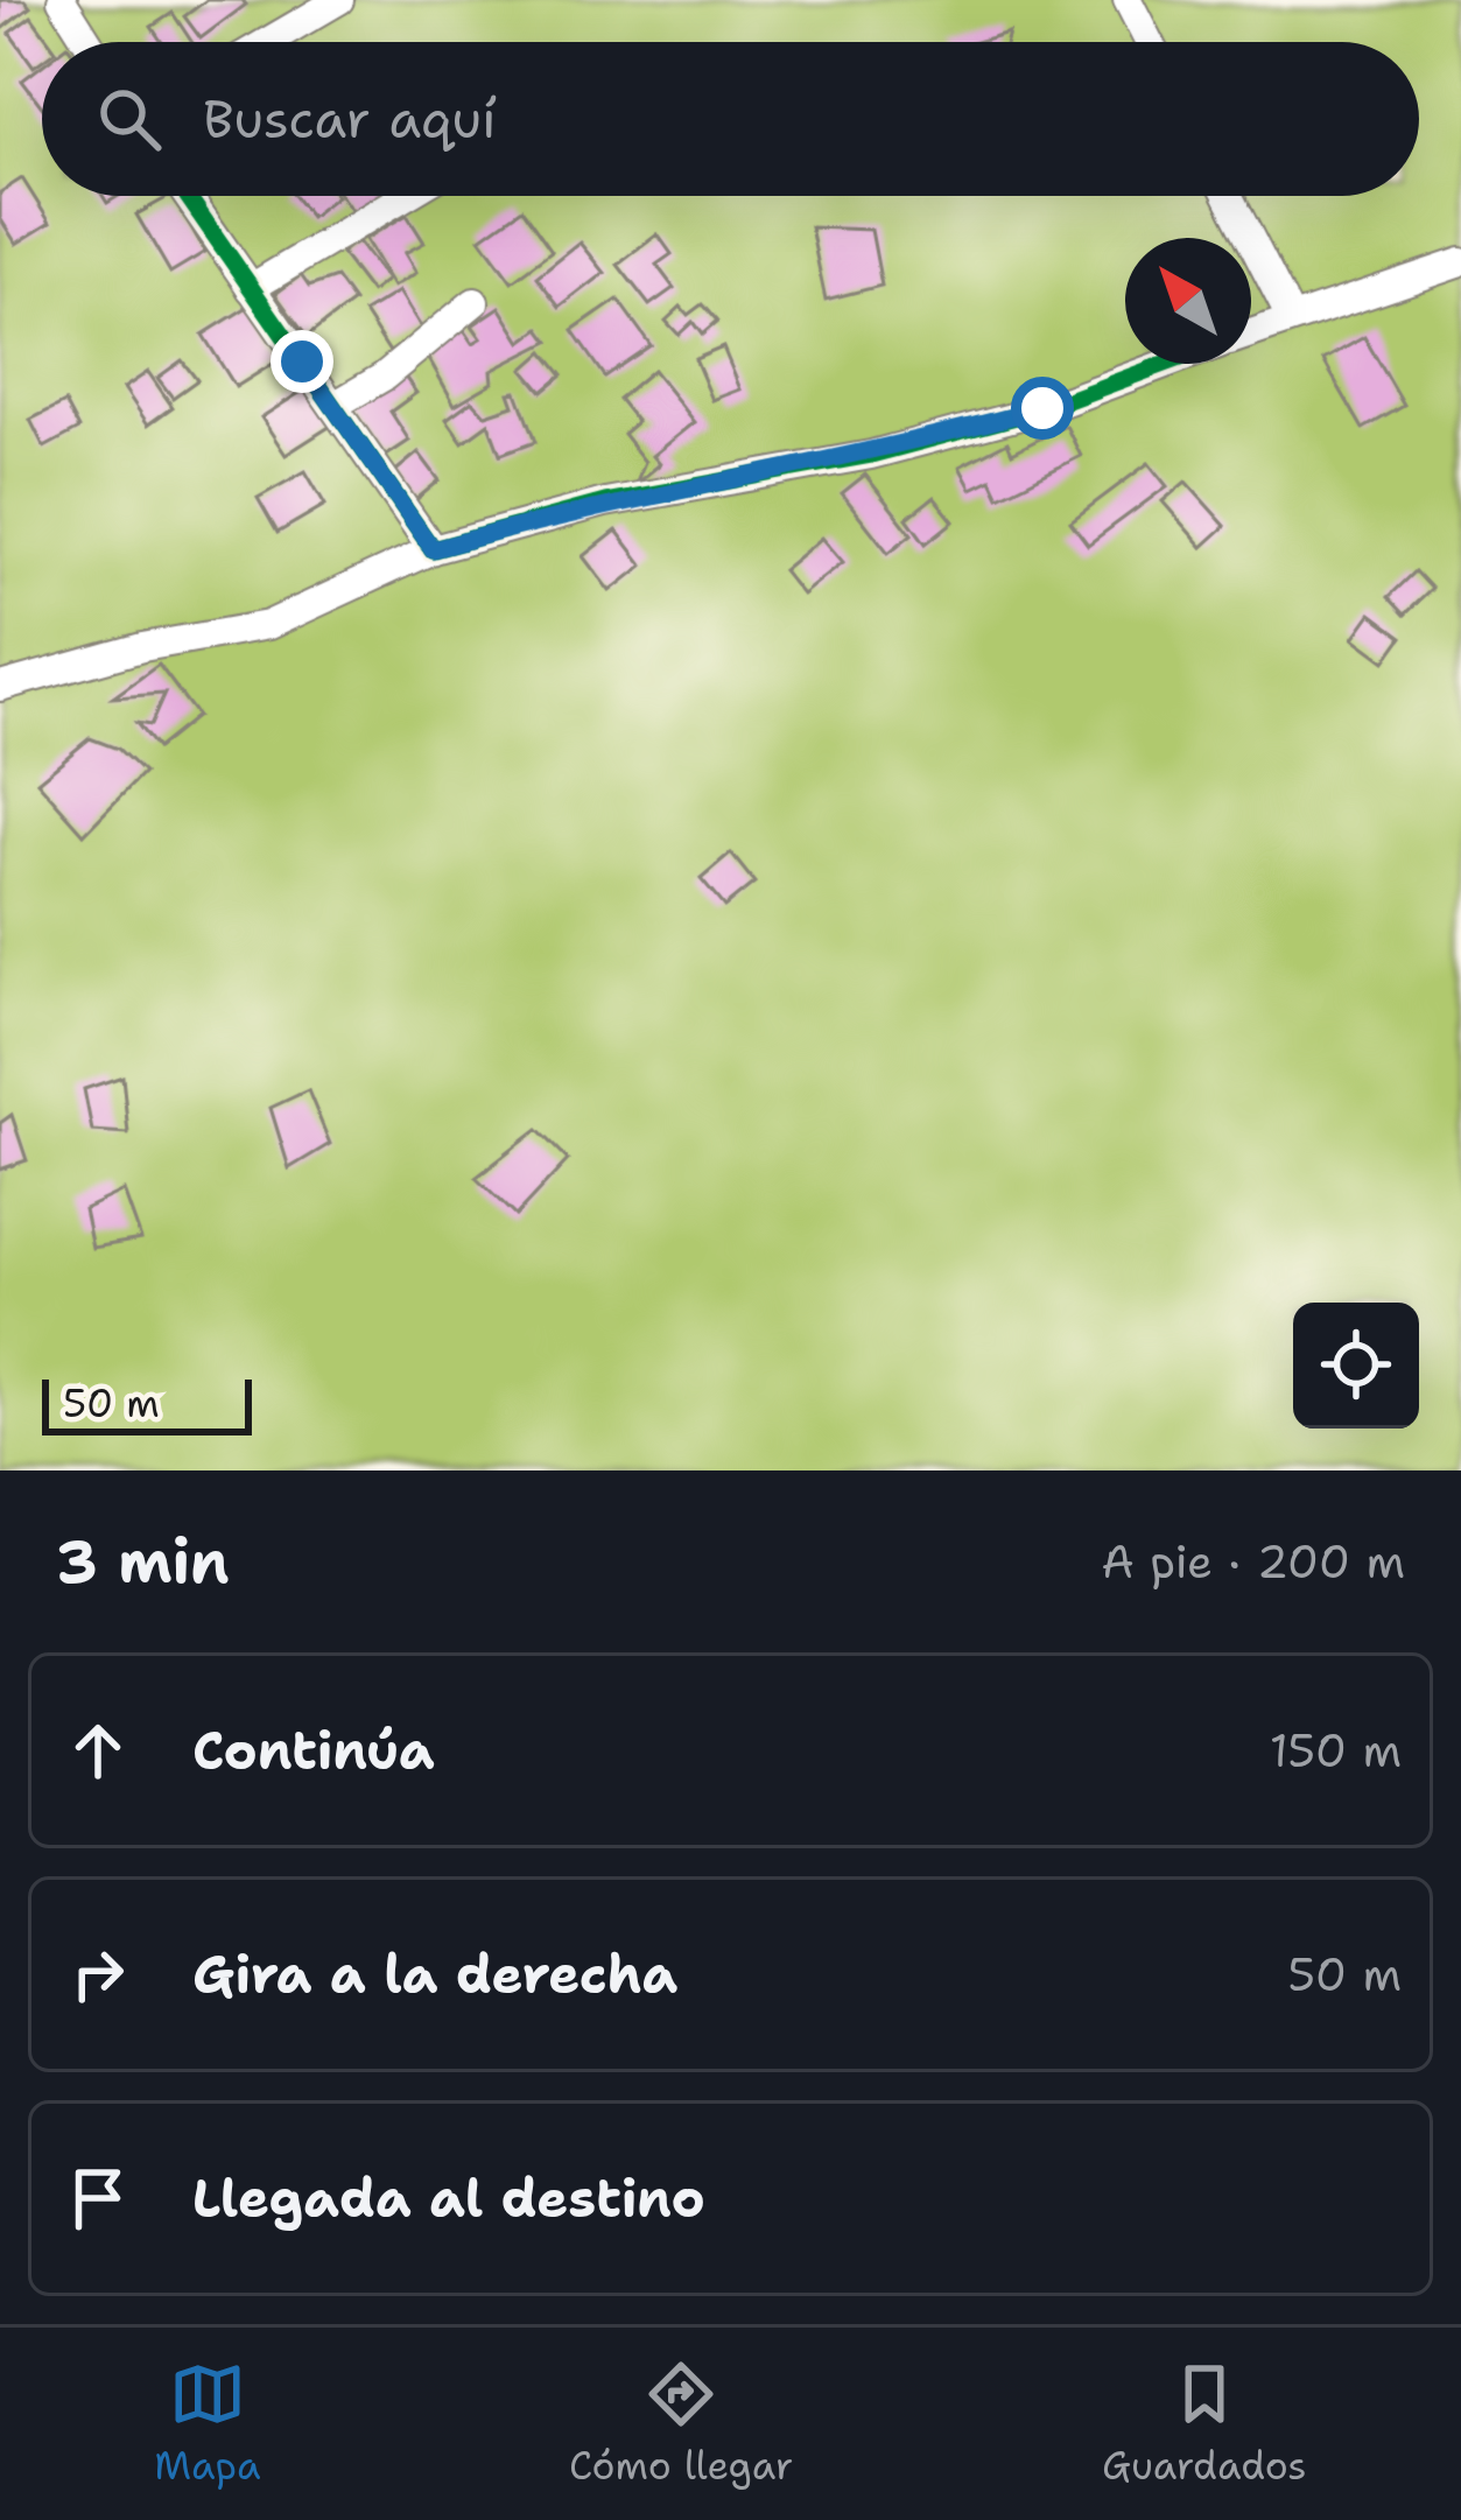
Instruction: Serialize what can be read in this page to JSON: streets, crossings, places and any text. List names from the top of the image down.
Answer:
{
  "scale_bar": "50 m",
  "north": "top left",
  "page": {
    "search": "Buscar aquí",
    "scale": "50 m",
    "heading": ["3 min", "A pie · 200 m"],
    "list": [
      ["Continúa", "150 m"],
      ["Gira a la derecha", "50 m"],
      "Llegada al destino"
    ],
    "nav": ["Mapa", "Cómo llegar", "Guardados"]
  }
}
